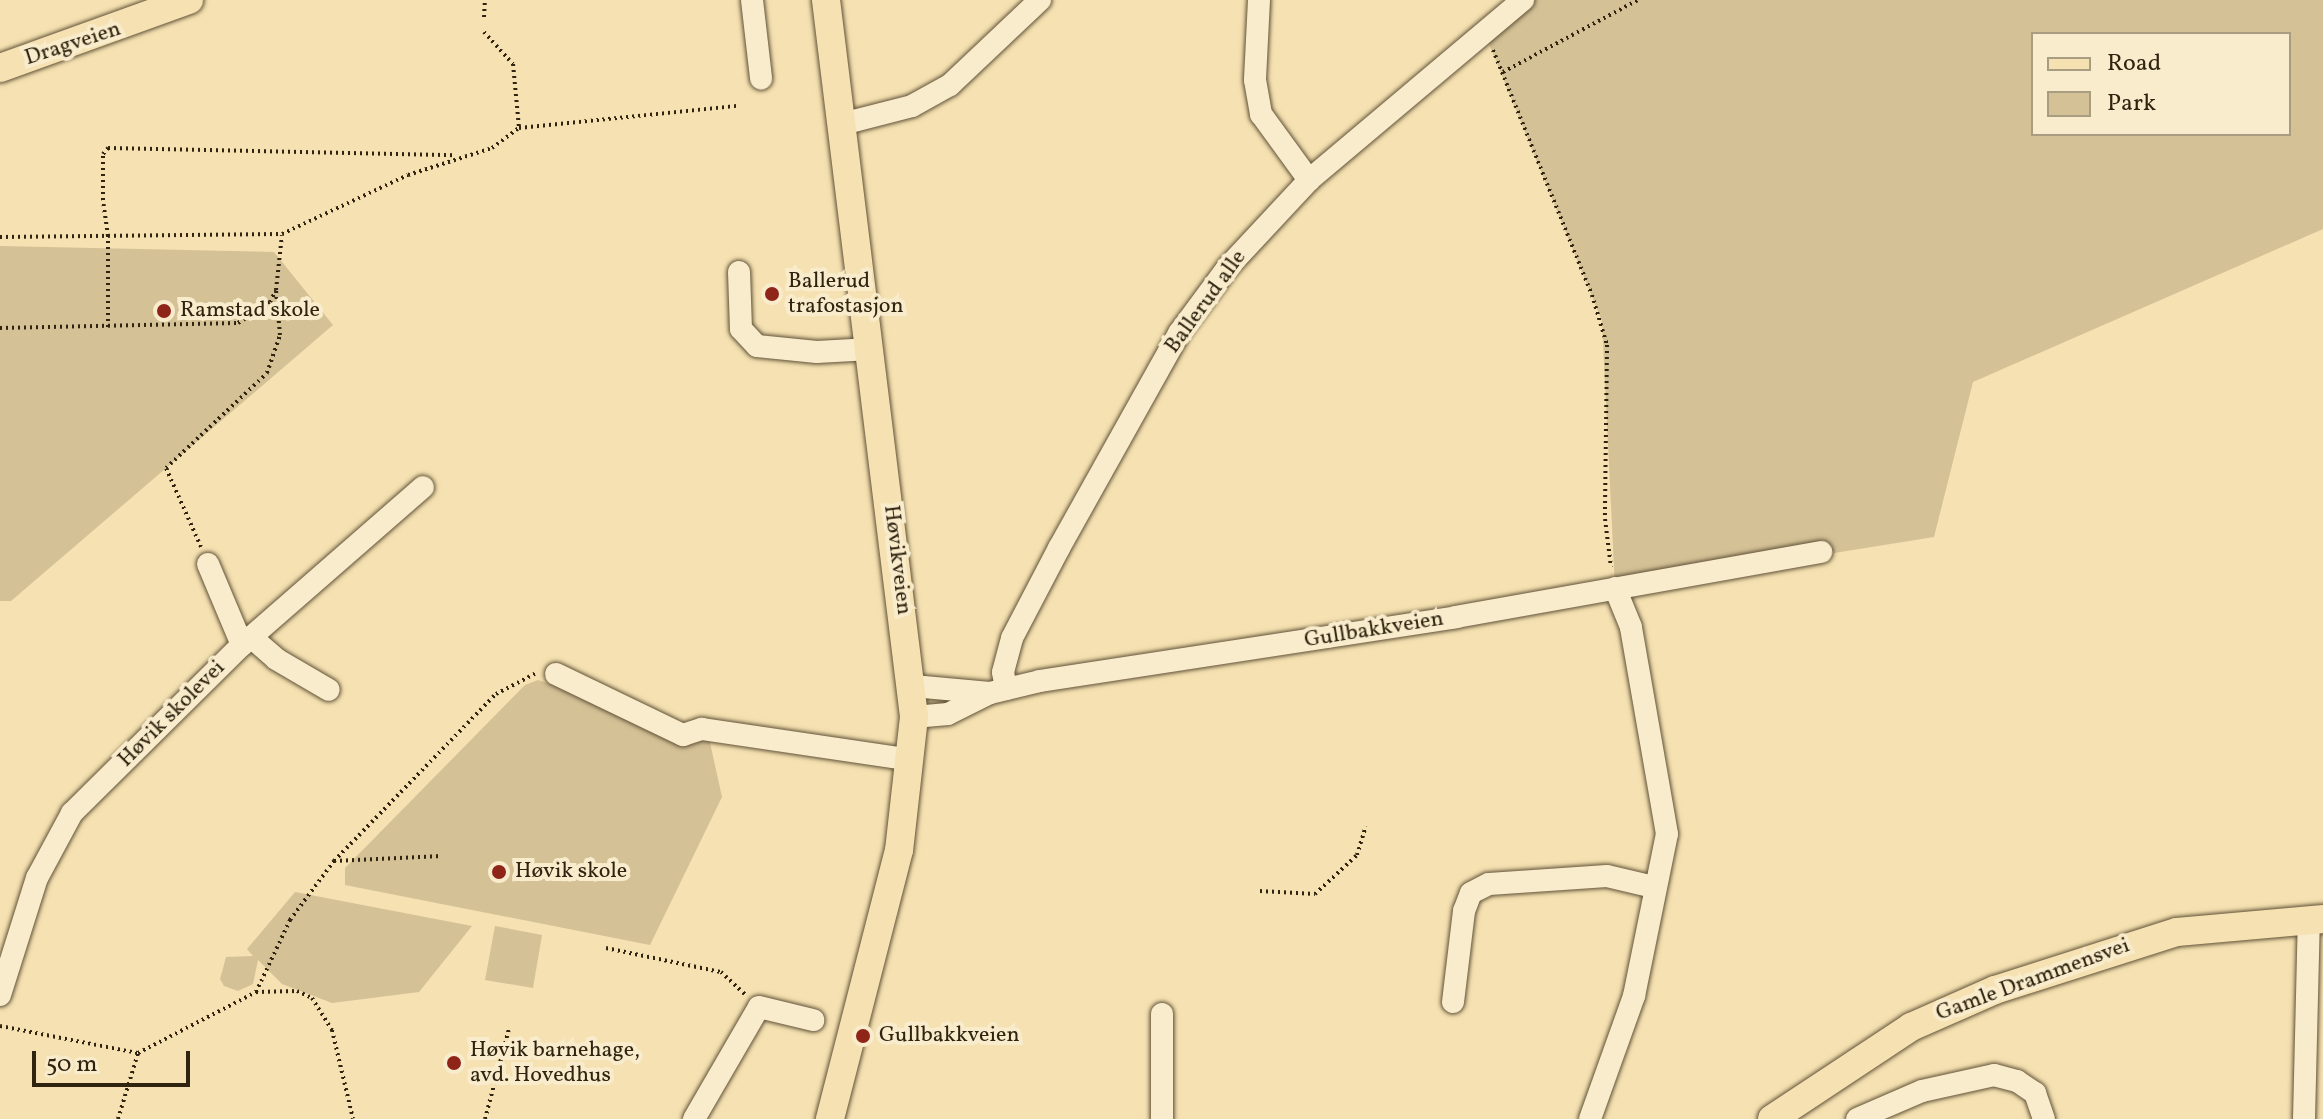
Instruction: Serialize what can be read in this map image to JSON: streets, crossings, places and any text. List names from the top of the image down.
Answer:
{
  "streets": {
    "main road": ["Dragveien", "Høvikveien", "Gamle Drammensvei"],
    "street": ["Ballerud alle", "Gullbakkveien", "Høvik skolevei"]
  },
  "crossings": [
    ["Ballerud alle", "Gullbakkveien"],
    ["Høvikveien", "Gullbakkveien"]
  ],
  "places": [
    "Ballerud trafostasjon",
    "Ramstad skole",
    "Høvik skole",
    "Gullbakkveien",
    "Høvik barnehage, avd. Hovedhus"
  ],
  "legend": ["Road", "Park"],
  "scale_bar": "50 m"
}
